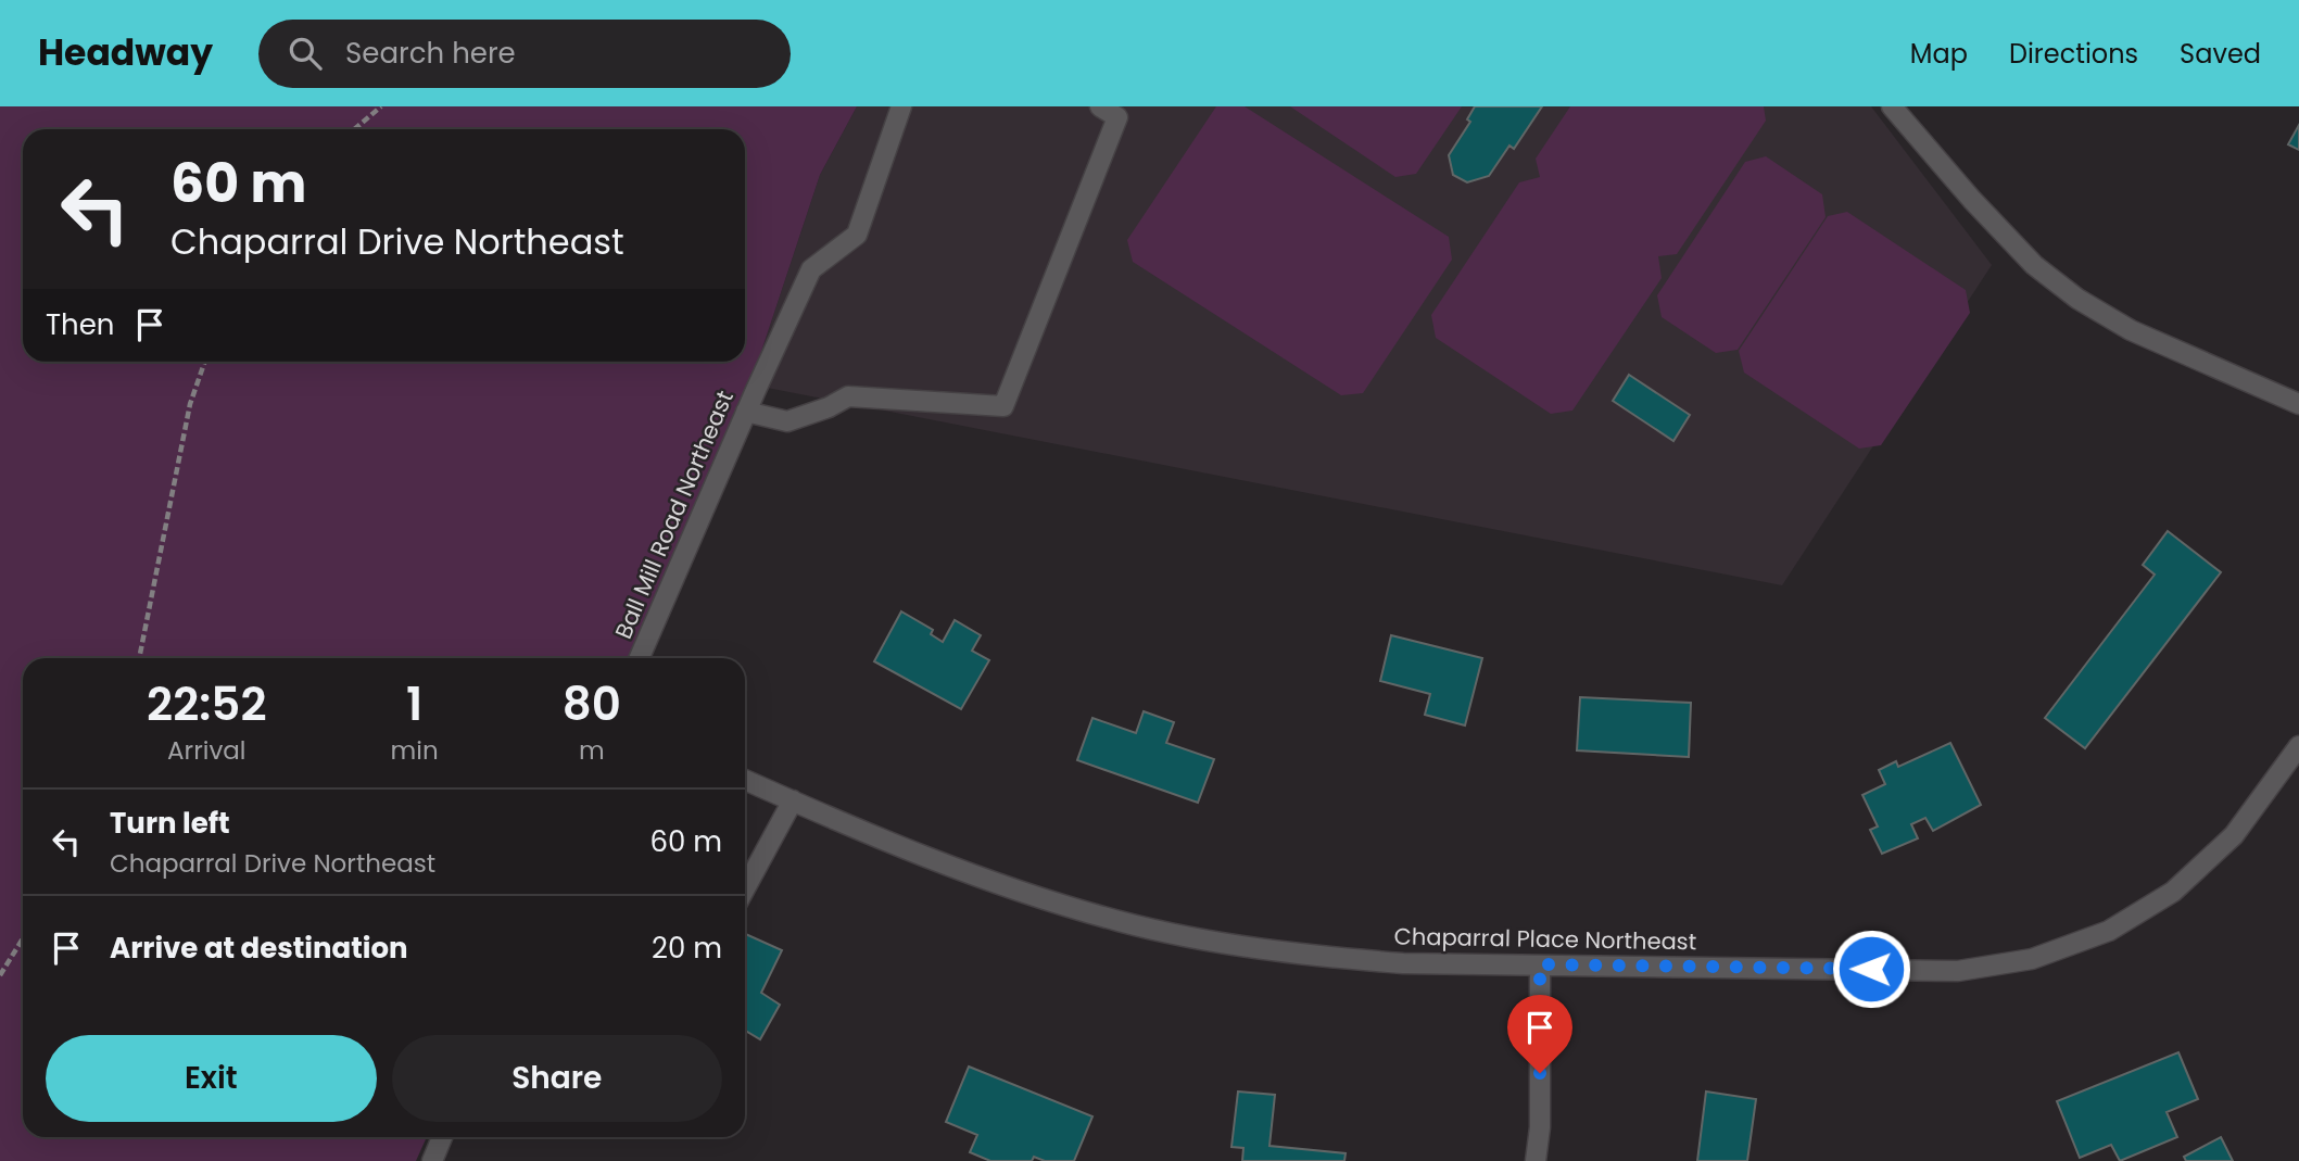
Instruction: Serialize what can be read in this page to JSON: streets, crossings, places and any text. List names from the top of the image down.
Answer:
{
  "streets": {
    "street": ["Ball Mill Road Northeast", "Chaparral Place Northeast"]
  },
  "page": {
    "header": "Headway",
    "search": "Search here",
    "nav": ["Map", "Directions", "Saved"],
    "turn": ["60 m", "Chaparral Drive Northeast"],
    "then": "Then",
    "eta": [
      "22:52",
      "Arrival",
      "1",
      "min",
      "80",
      "m"
    ],
    "list": [
      {
        "name": "Turn left",
        "note": "Chaparral Drive Northeast",
        "value": "60 m"
      },
      {
        "name": "Arrive at destination",
        "value": "20 m"
      }
    ],
    "buttons": ["Exit", "Share"]
  }
}
